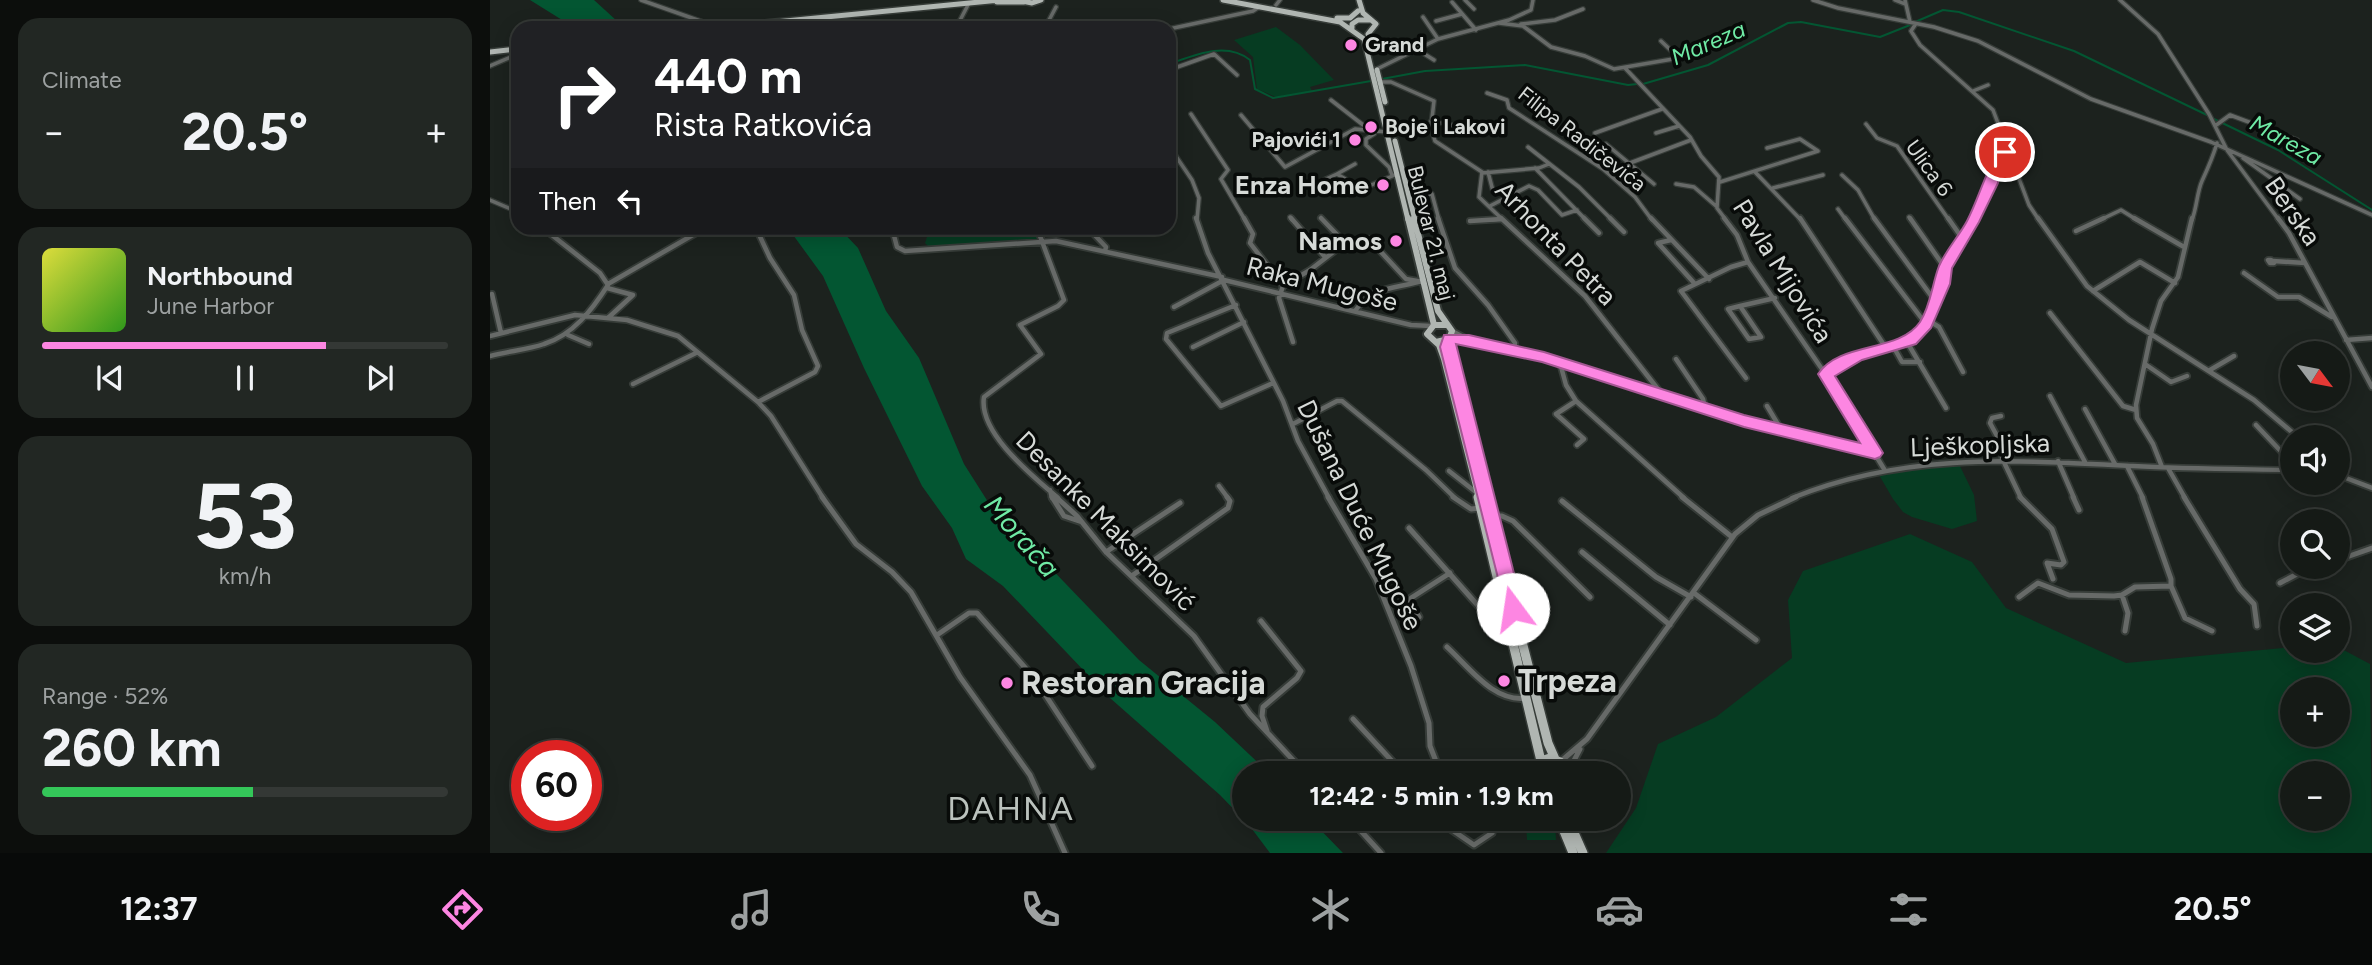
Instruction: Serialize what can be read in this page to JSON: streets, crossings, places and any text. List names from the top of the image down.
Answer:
{
  "streets": {
    "main road": ["Bulevar 21. maj"],
    "street": [
      "Filipa Radičevića",
      "Ulica 6",
      "Berska",
      "Arhonta Petra",
      "Pavla Mijovića",
      "Raka Mugoše",
      "Lješkopljska",
      "Dušana Duće Mugoše",
      "Desanke Maksimović"
    ]
  },
  "crossings": [
    ["Bulevar 21. maj", "Arhonta Petra"],
    ["Bulevar 21. maj", "Raka Mugoše"],
    ["Bulevar 21. maj", "Lješkopljska"],
    ["Pavla Mijovića", "Lješkopljska"],
    ["Raka Mugoše", "Dušana Duće Mugoše"],
    ["Raka Mugoše", "Desanke Maksimović"]
  ],
  "districts": ["DAHNA"],
  "water": ["Mareza", "Morača"],
  "places": [
    "Grand",
    "Boje i Lakovi",
    "Pajovići 1",
    "Enza Home",
    "Namos",
    "Trpeza",
    "Restoran Gracija"
  ],
  "north": "bottom right",
  "page": {
    "tile": [
      "Climate",
      ["53", "km/h"],
      ["Range · 52%", "260 km"]
    ],
    "turn": ["440 m", "Rista Ratkovića"],
    "heat": ["−", "20.5°", "+"],
    "then": "Then",
    "song": ["Northbound", "June Harbor"],
    "map_buttons": ["+", "−"],
    "limit": "60",
    "trip": "12:42 · 5 min · 1.9 km",
    "tabs": ["12:37", "20.5°"]
  }
}
